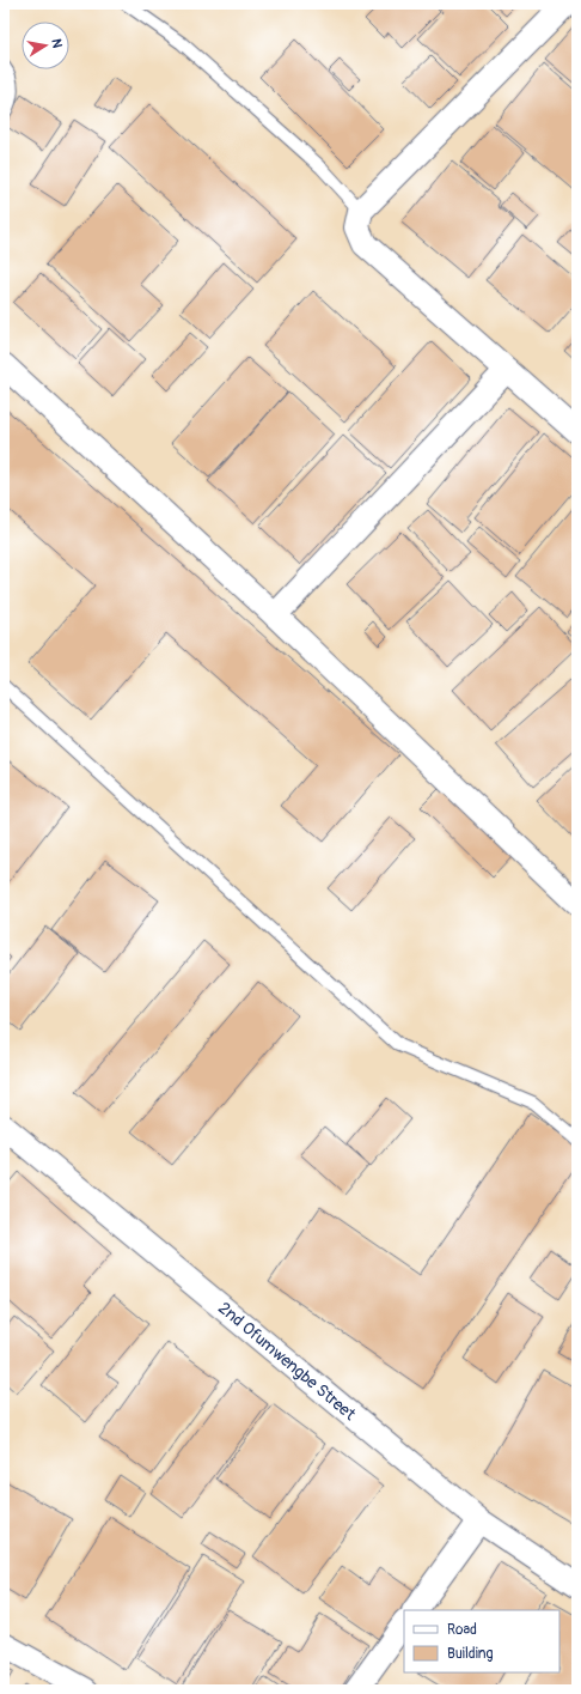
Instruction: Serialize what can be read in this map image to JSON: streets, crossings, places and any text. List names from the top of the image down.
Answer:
{
  "streets": {
    "street": ["2nd Ofumwengbe Street"]
  },
  "legend": ["Road", "Building"],
  "north": "right"
}
